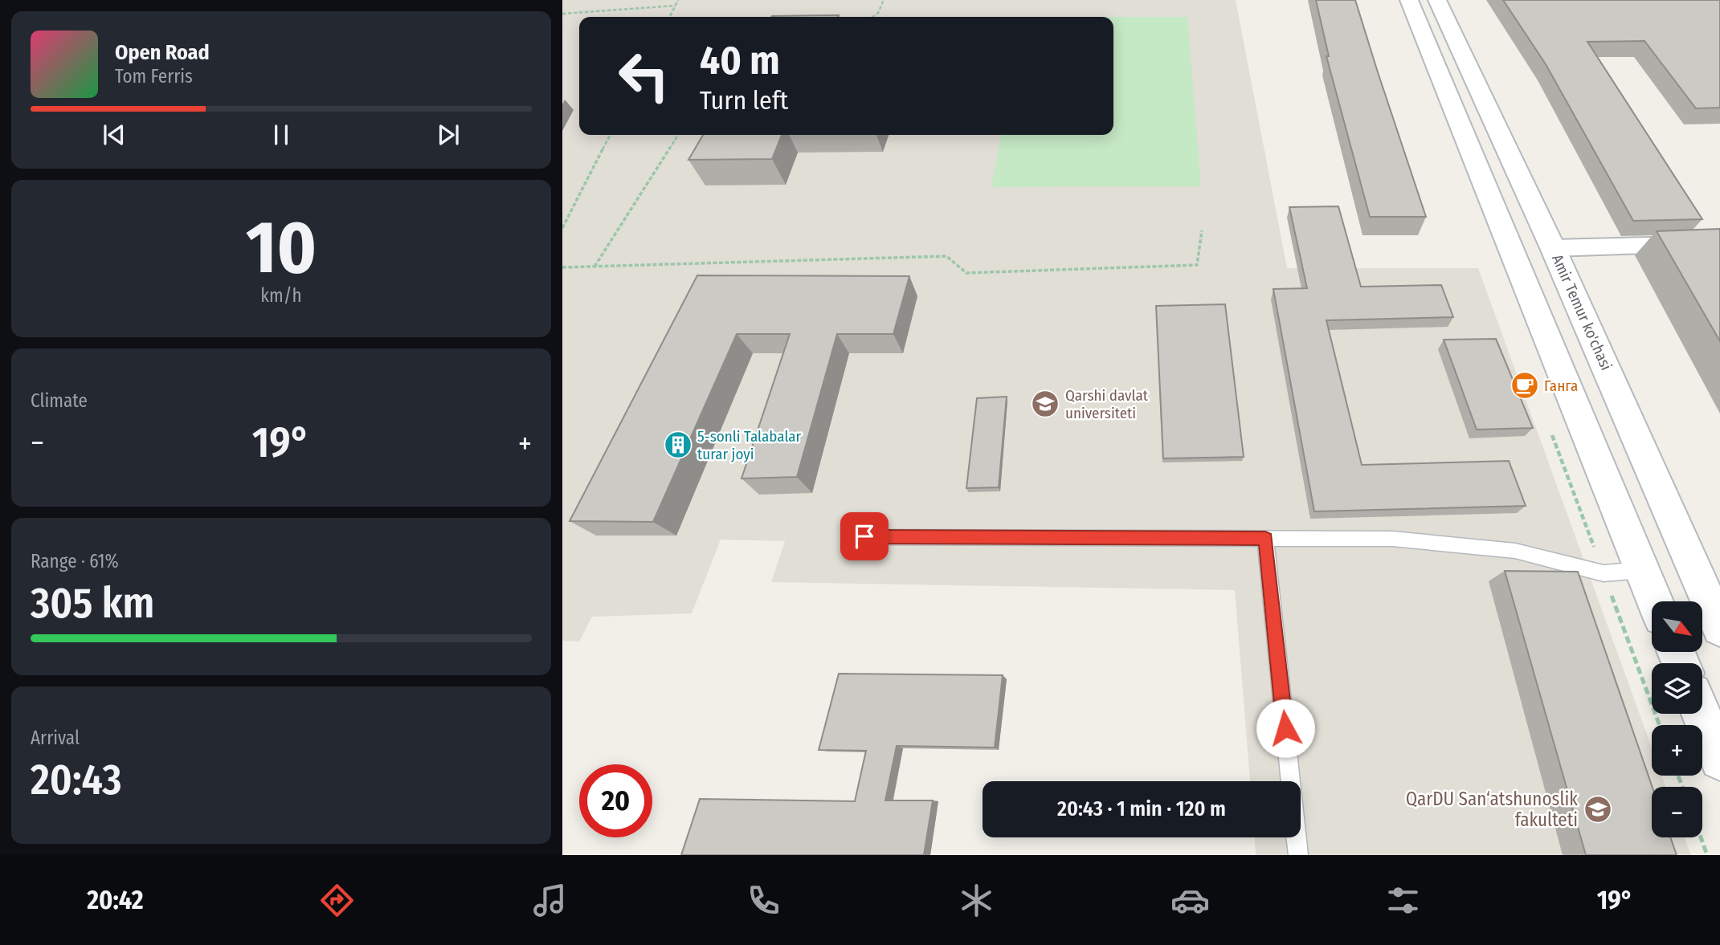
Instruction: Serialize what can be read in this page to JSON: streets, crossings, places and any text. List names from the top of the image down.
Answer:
{
  "streets": {
    "main road": ["Amir Temur ko'chasi"]
  },
  "places": {
    "cafe": ["Ганга"],
    "school or university": ["Qarshi davlat universiteti", "QarDU San‘atshunoslik fakulteti"],
    "building": ["5-sonli Talabalar turar joyi"]
  },
  "north": "bottom right",
  "page": {
    "turn": ["40 m", "Turn left"],
    "song": ["Open Road", "Tom Ferris"],
    "tile": [
      ["10", "km/h"],
      "Climate",
      ["Range · 61%", "305 km"],
      ["Arrival", "20:43"]
    ],
    "heat": ["−", "19°", "+"],
    "map_buttons": ["+", "−"],
    "limit": "20",
    "trip": "20:43 · 1 min · 120 m",
    "tabs": ["20:42", "19°"]
  }
}
